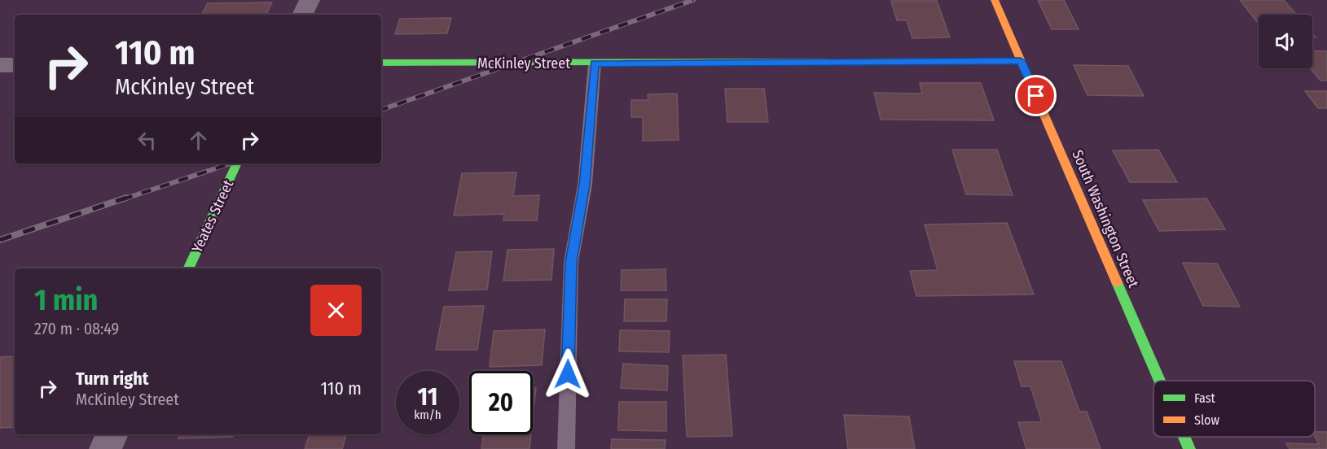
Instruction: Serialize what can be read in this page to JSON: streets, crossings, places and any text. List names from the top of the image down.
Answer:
{
  "streets": {
    "street": ["McKinley Street", "Yeates Street", "South Washington Street"]
  },
  "crossings": [
    ["McKinley Street", "South Washington Street"]
  ],
  "legend": ["Fast", "Slow"],
  "page": {
    "turn": ["110 m", "McKinley Street"],
    "heading": ["1 min", "270 m · 08:49"],
    "list": [
      {
        "name": "Turn right",
        "note": "McKinley Street",
        "value": "110 m"
      }
    ],
    "speed": "11 km/h",
    "limit": "20"
  }
}
